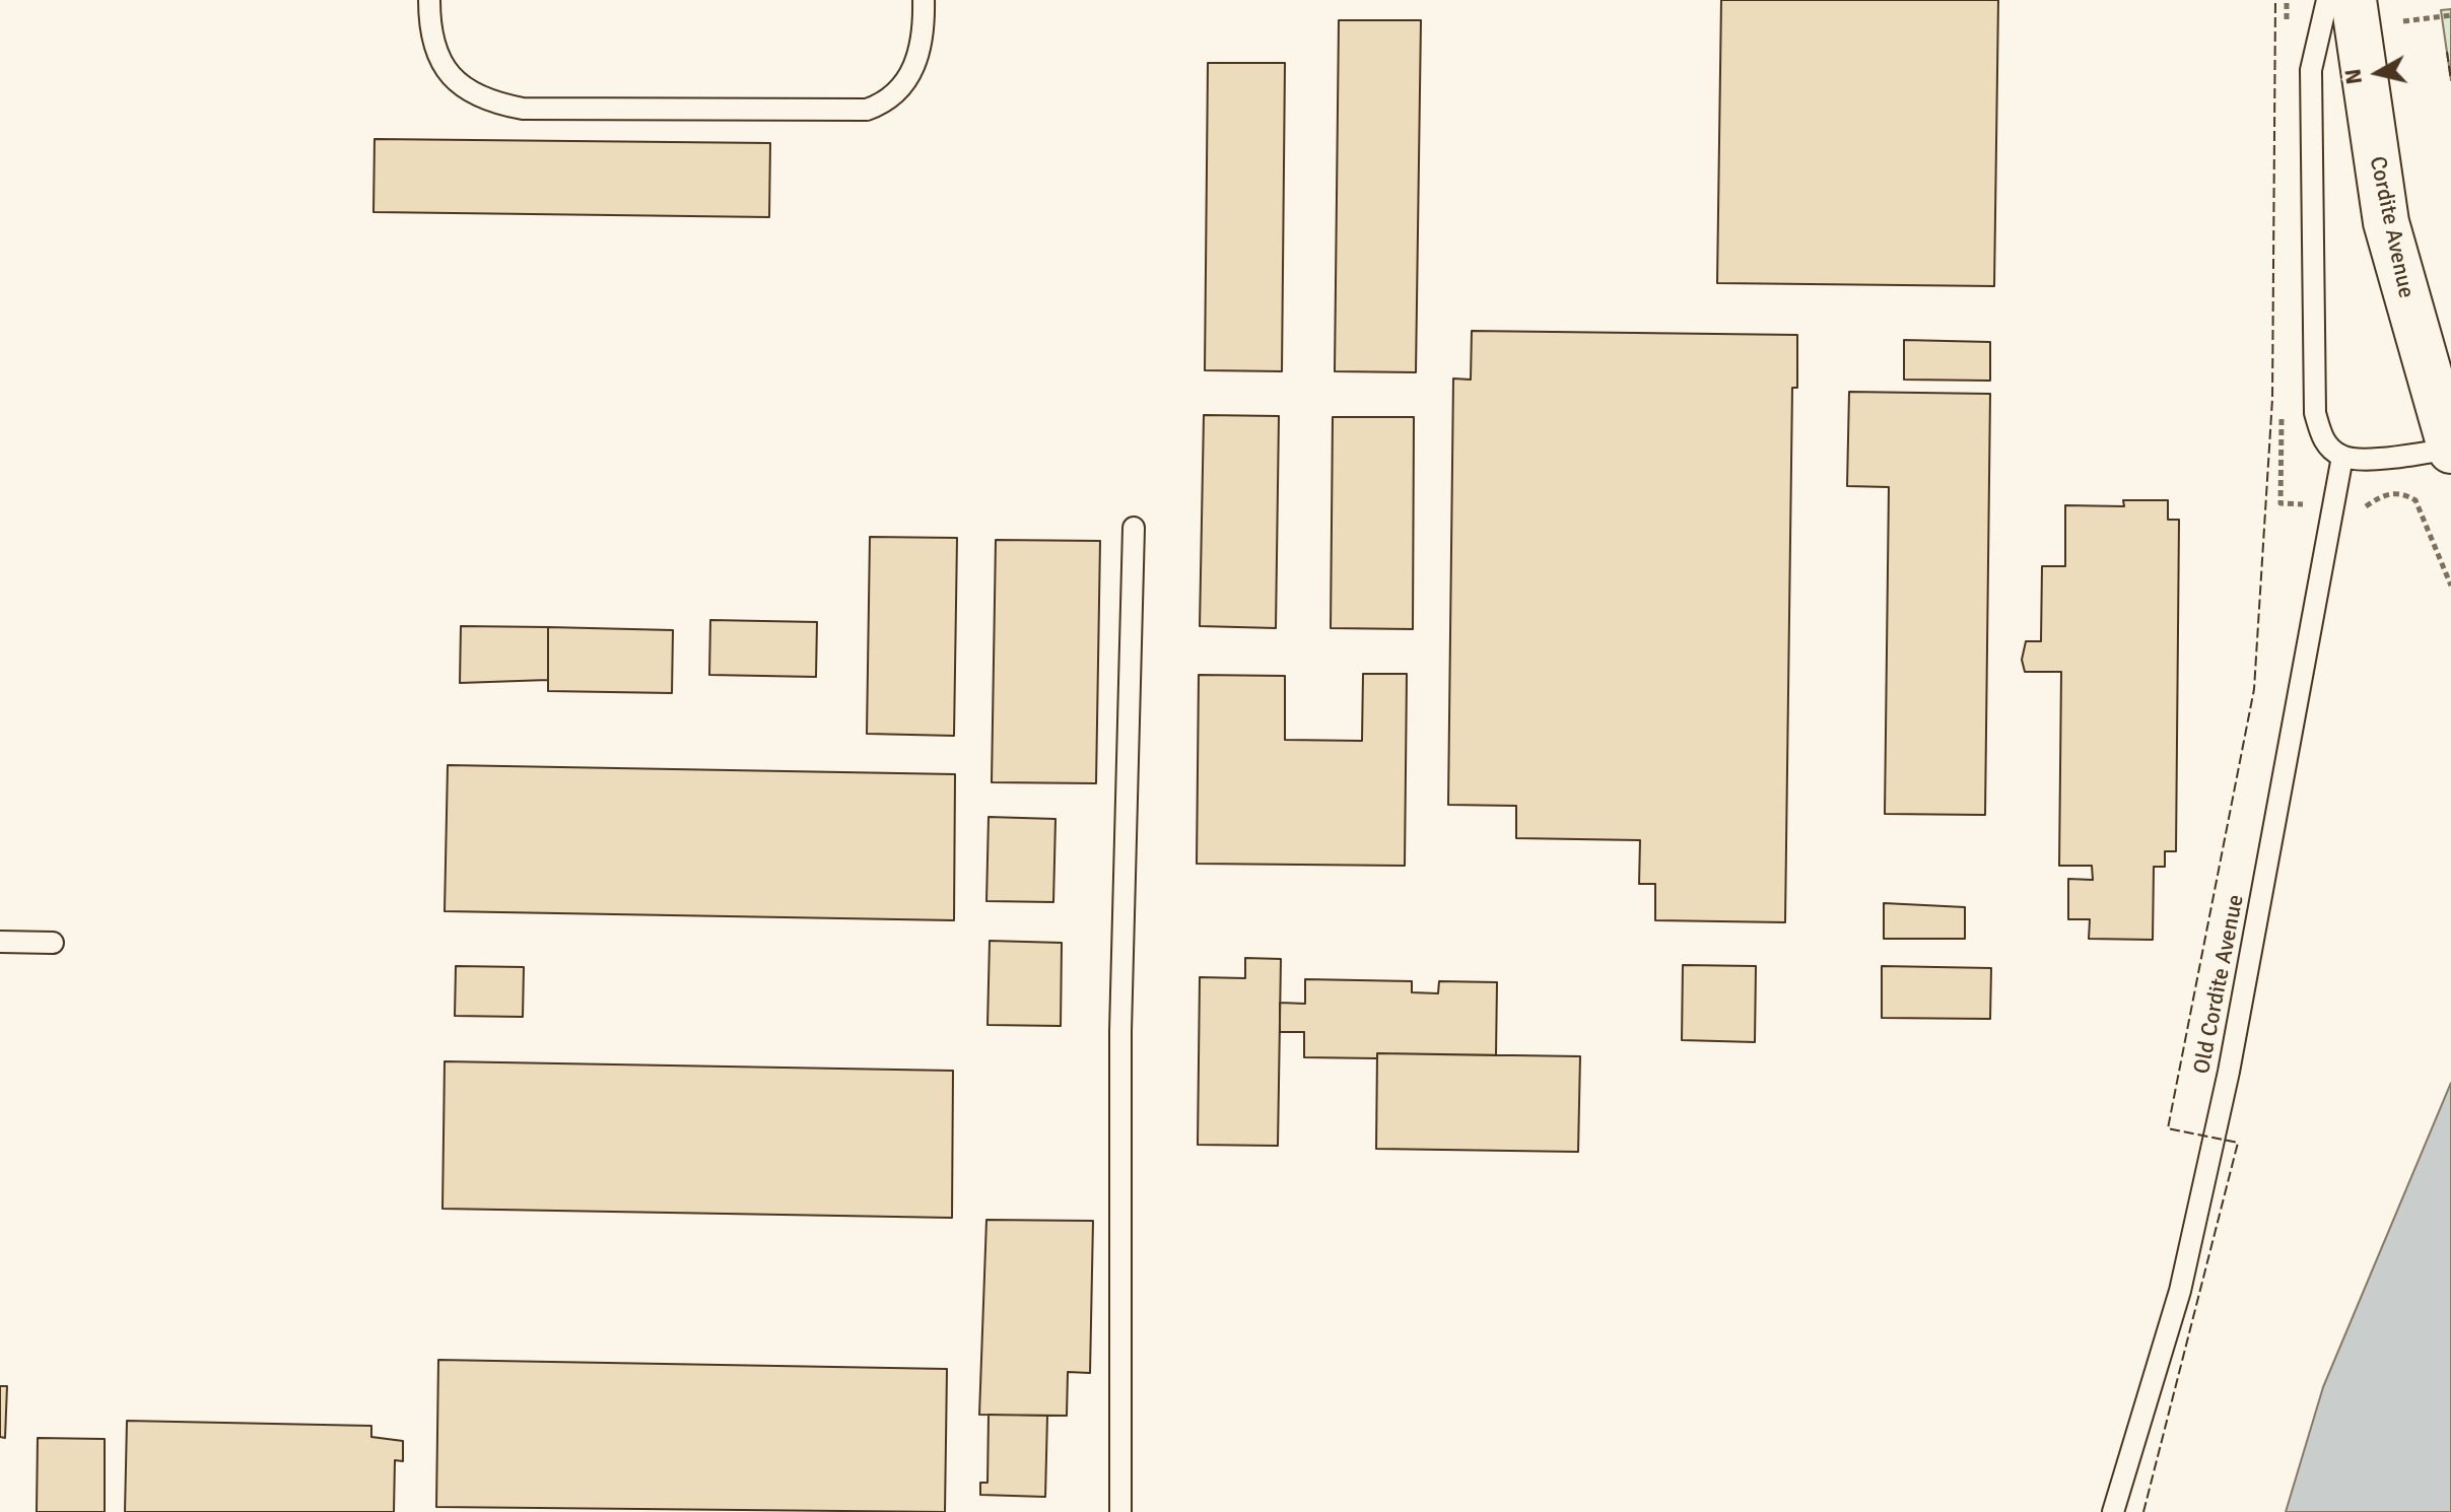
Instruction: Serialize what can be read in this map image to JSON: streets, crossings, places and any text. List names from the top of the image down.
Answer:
{
  "streets": {
    "main road": ["Cordite Avenue"],
    "lane": ["Old Cordite Avenue"]
  },
  "north": "left"
}
